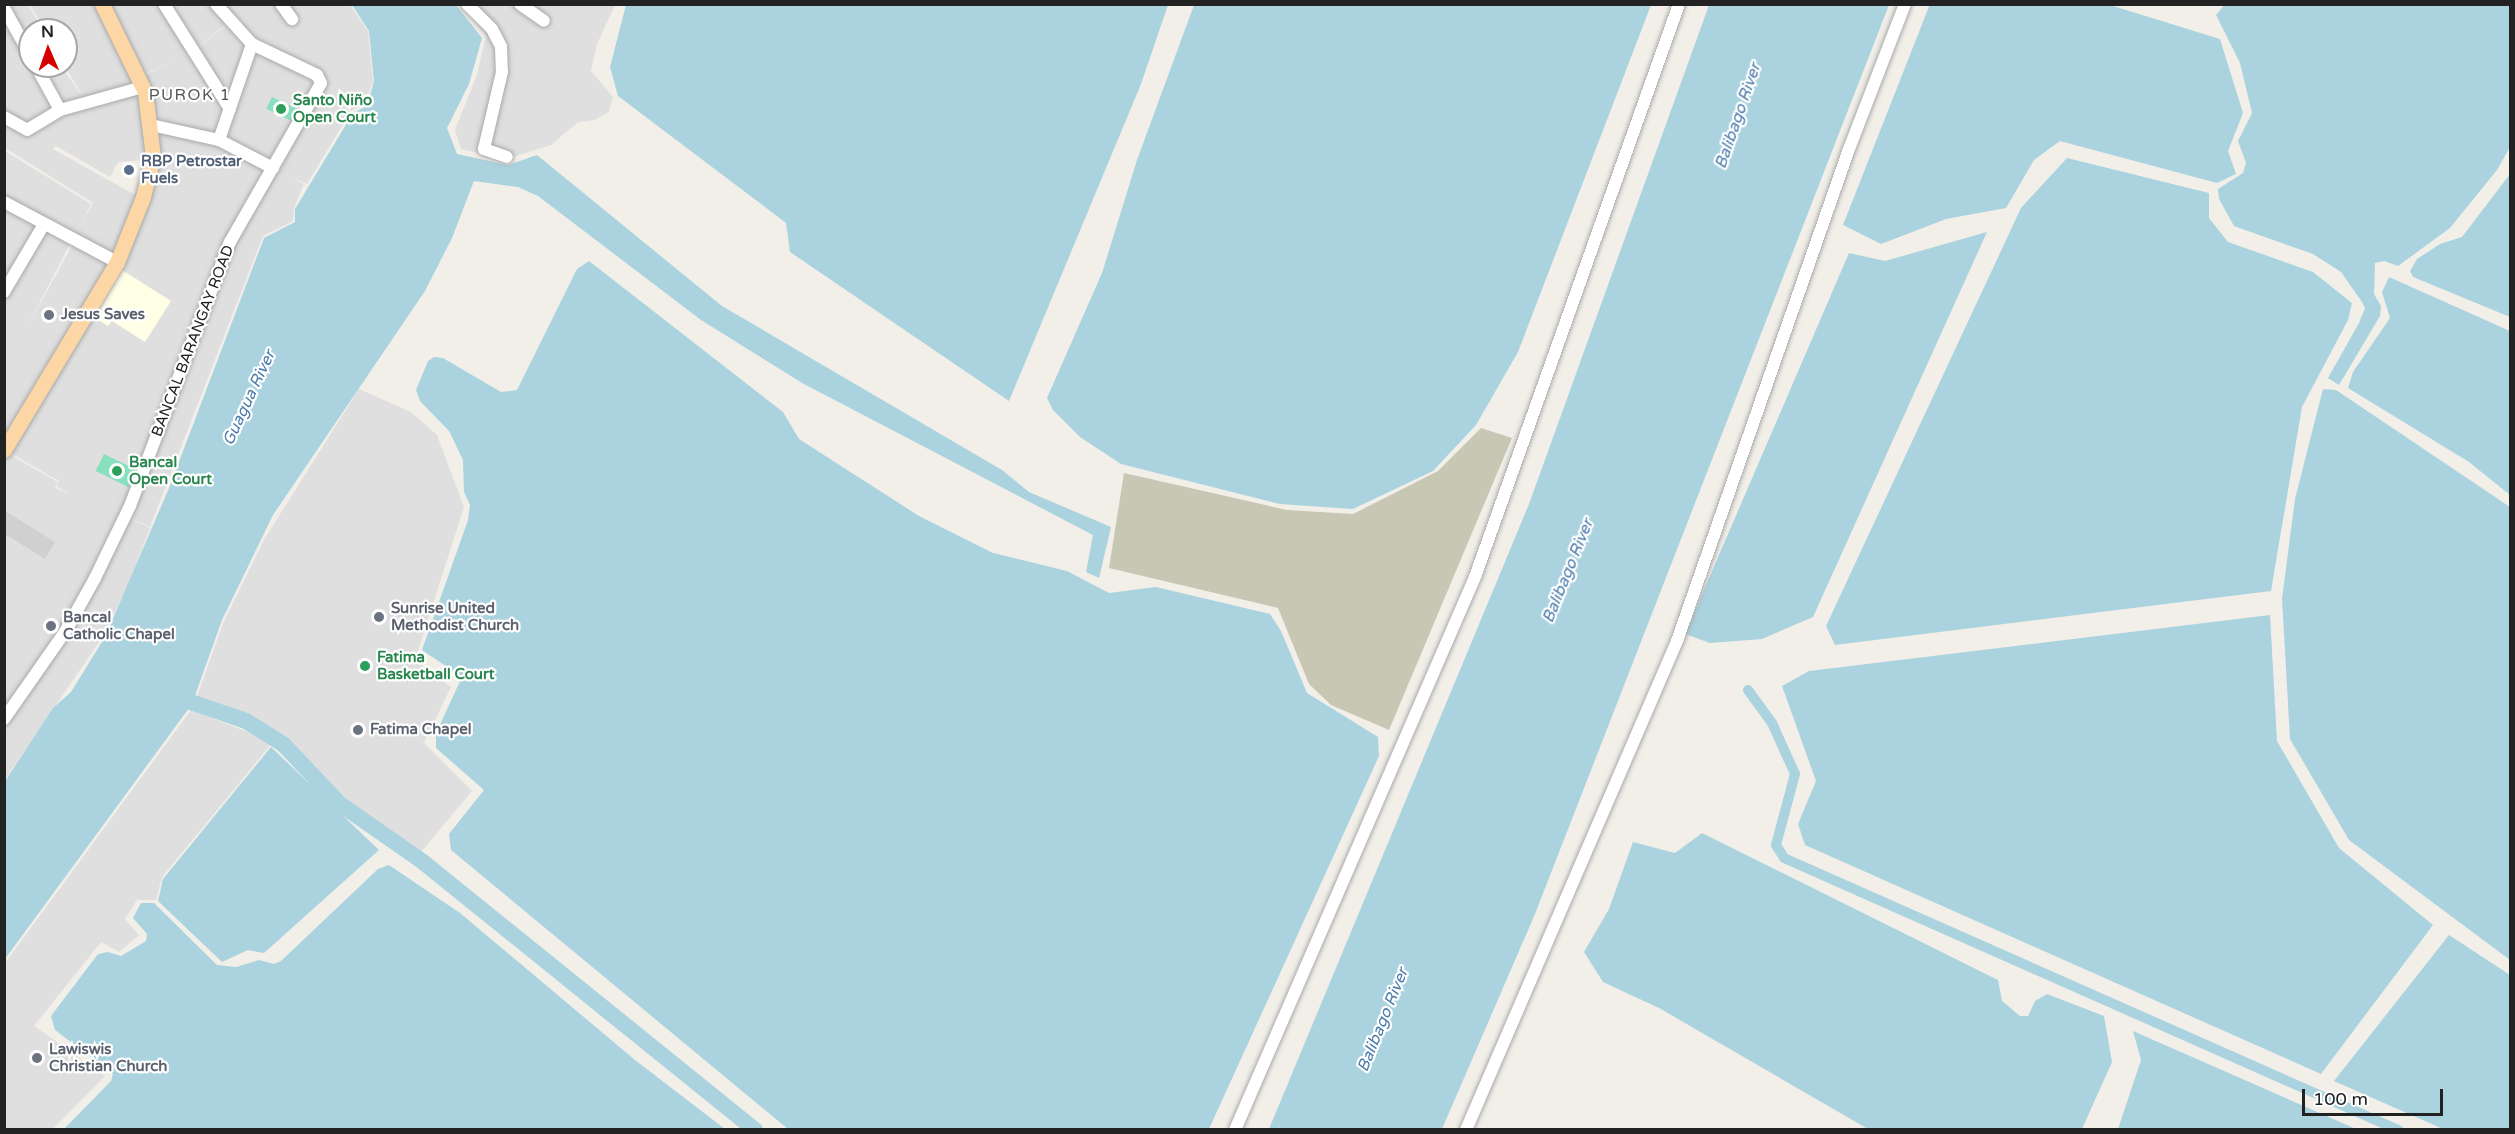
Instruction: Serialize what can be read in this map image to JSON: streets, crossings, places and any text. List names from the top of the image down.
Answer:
{
  "streets": {
    "street": ["BANCAL BARANGAY ROAD"]
  },
  "districts": ["PUROK 1"],
  "water": ["Balibago River", "Guagua River"],
  "places": [
    "Santo Niño Open Court",
    "RBP Petrostar Fuels",
    "Jesus Saves",
    "Bancal Open Court",
    "Sunrise United Methodist Church",
    "Bancal Catholic Chapel",
    "Fatima Basketball Court",
    "Fatima Chapel",
    "Lawiswis Christian Church"
  ],
  "scale_bar": "100 m",
  "north": "top"
}
